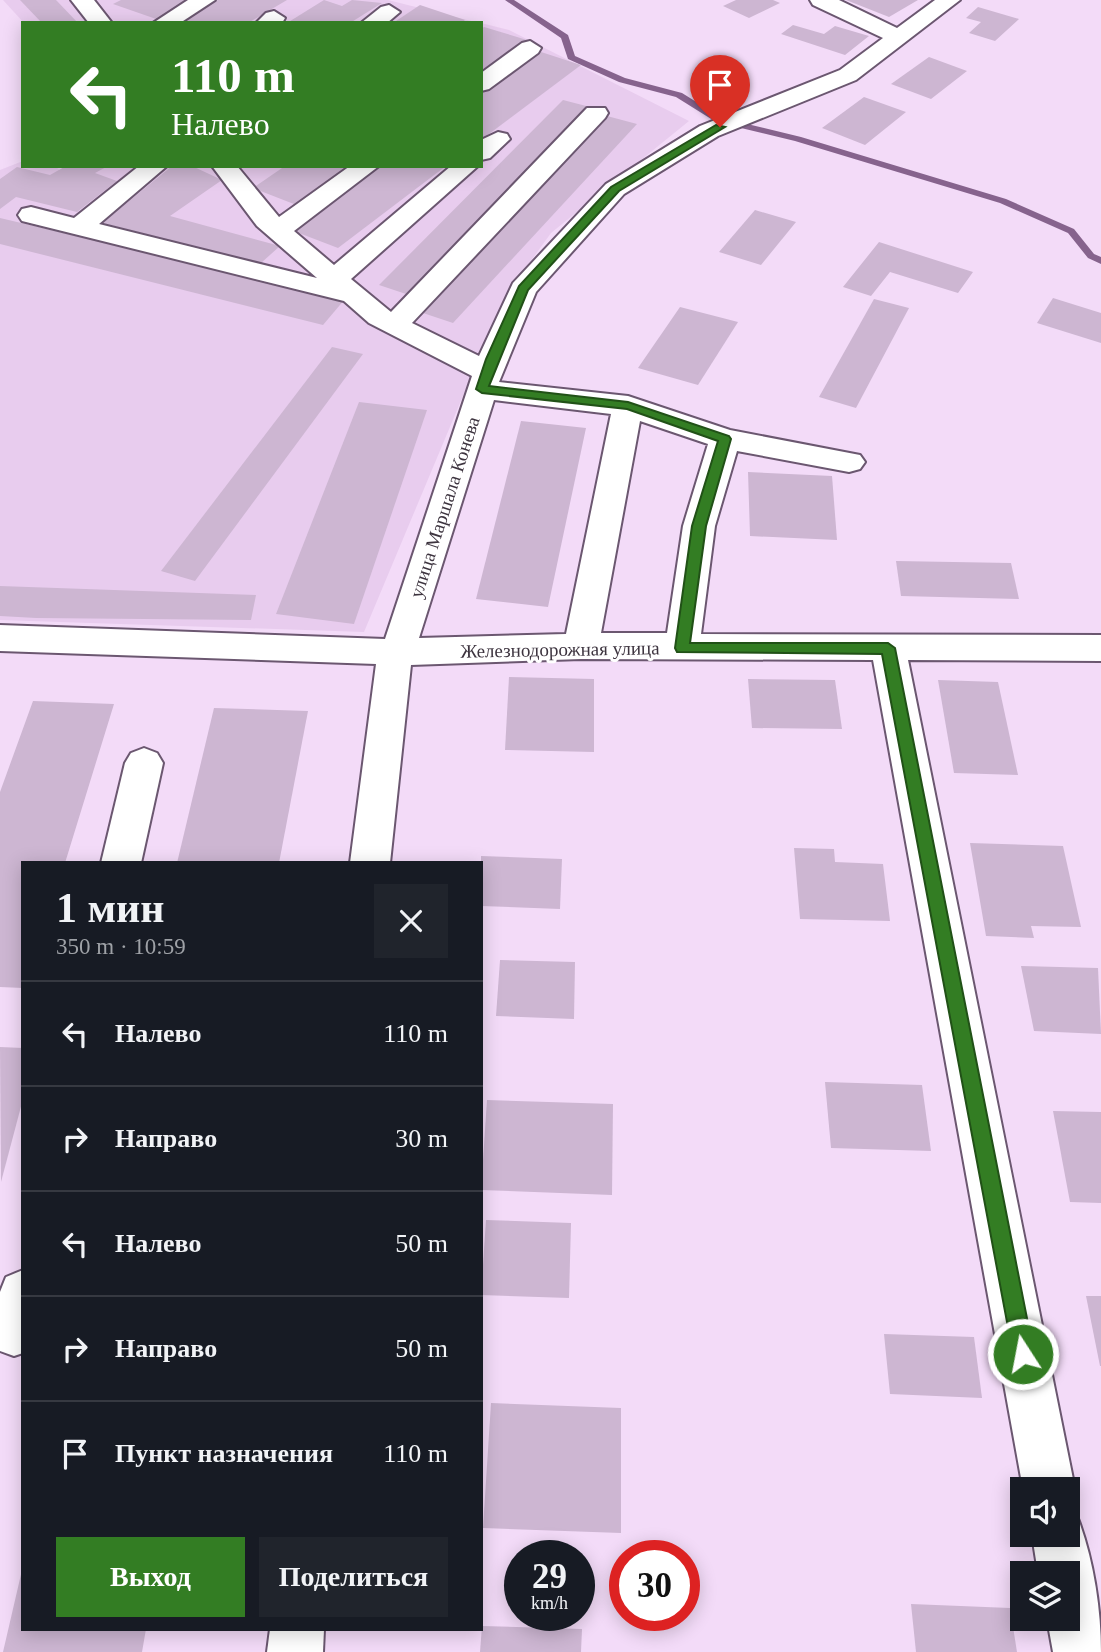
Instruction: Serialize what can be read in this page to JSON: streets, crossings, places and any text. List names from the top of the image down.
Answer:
{
  "streets": {
    "street": ["улица Маршала Конева", "Железнодорожная улица"]
  },
  "crossings": [
    ["улица Маршала Конева", "Железнодорожная улица"]
  ],
  "page": {
    "turn": ["110 m", "Налево"],
    "heading": ["1 мин", "350 m · 10:59"],
    "list": [
      {
        "name": "Налево",
        "value": "110 m"
      },
      {
        "name": "Направо",
        "value": "30 m"
      },
      {
        "name": "Налево",
        "value": "50 m"
      },
      {
        "name": "Направо",
        "value": "50 m"
      },
      {
        "name": "Пункт назначения",
        "value": "110 m"
      }
    ],
    "buttons": ["Выход", "Поделиться"],
    "speed": "29 km/h",
    "limit": "30"
  }
}
